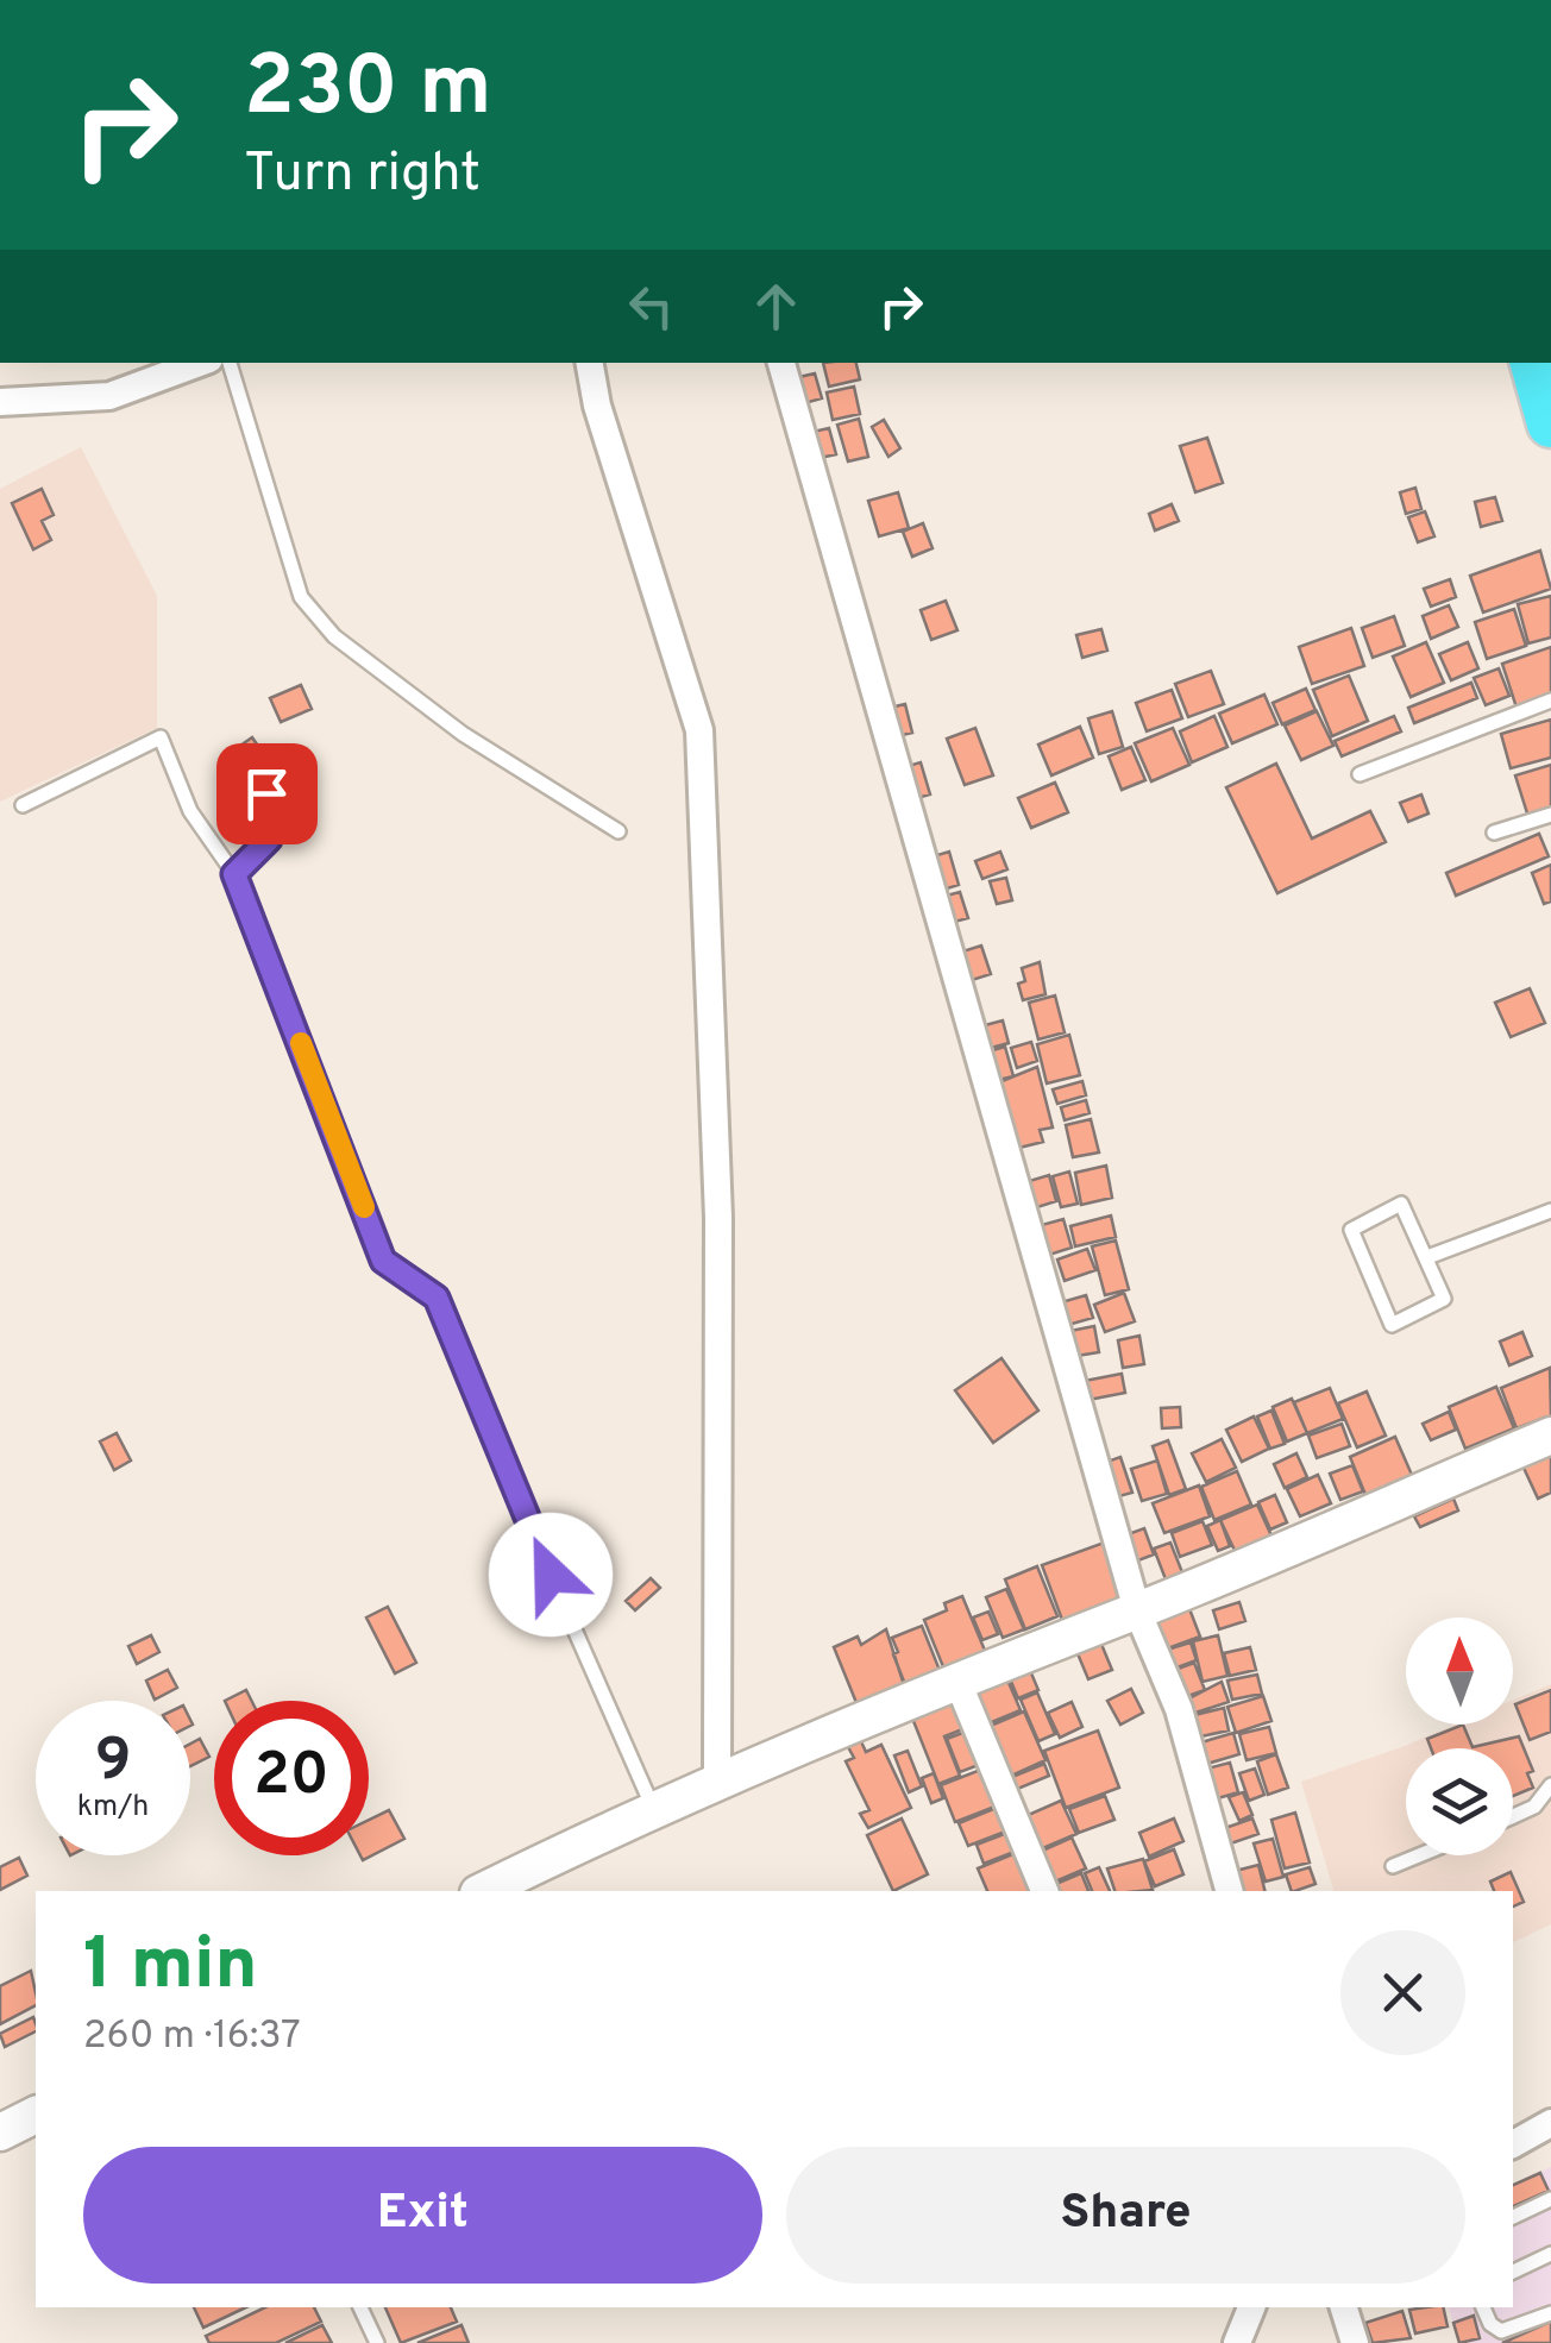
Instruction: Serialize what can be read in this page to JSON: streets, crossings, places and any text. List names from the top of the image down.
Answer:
{
  "north": "top",
  "page": {
    "turn": ["230 m", "Turn right"],
    "speed": "9 km/h",
    "limit": "20",
    "heading": ["1 min", "260 m · 16:37"],
    "buttons": ["Exit", "Share"]
  }
}
